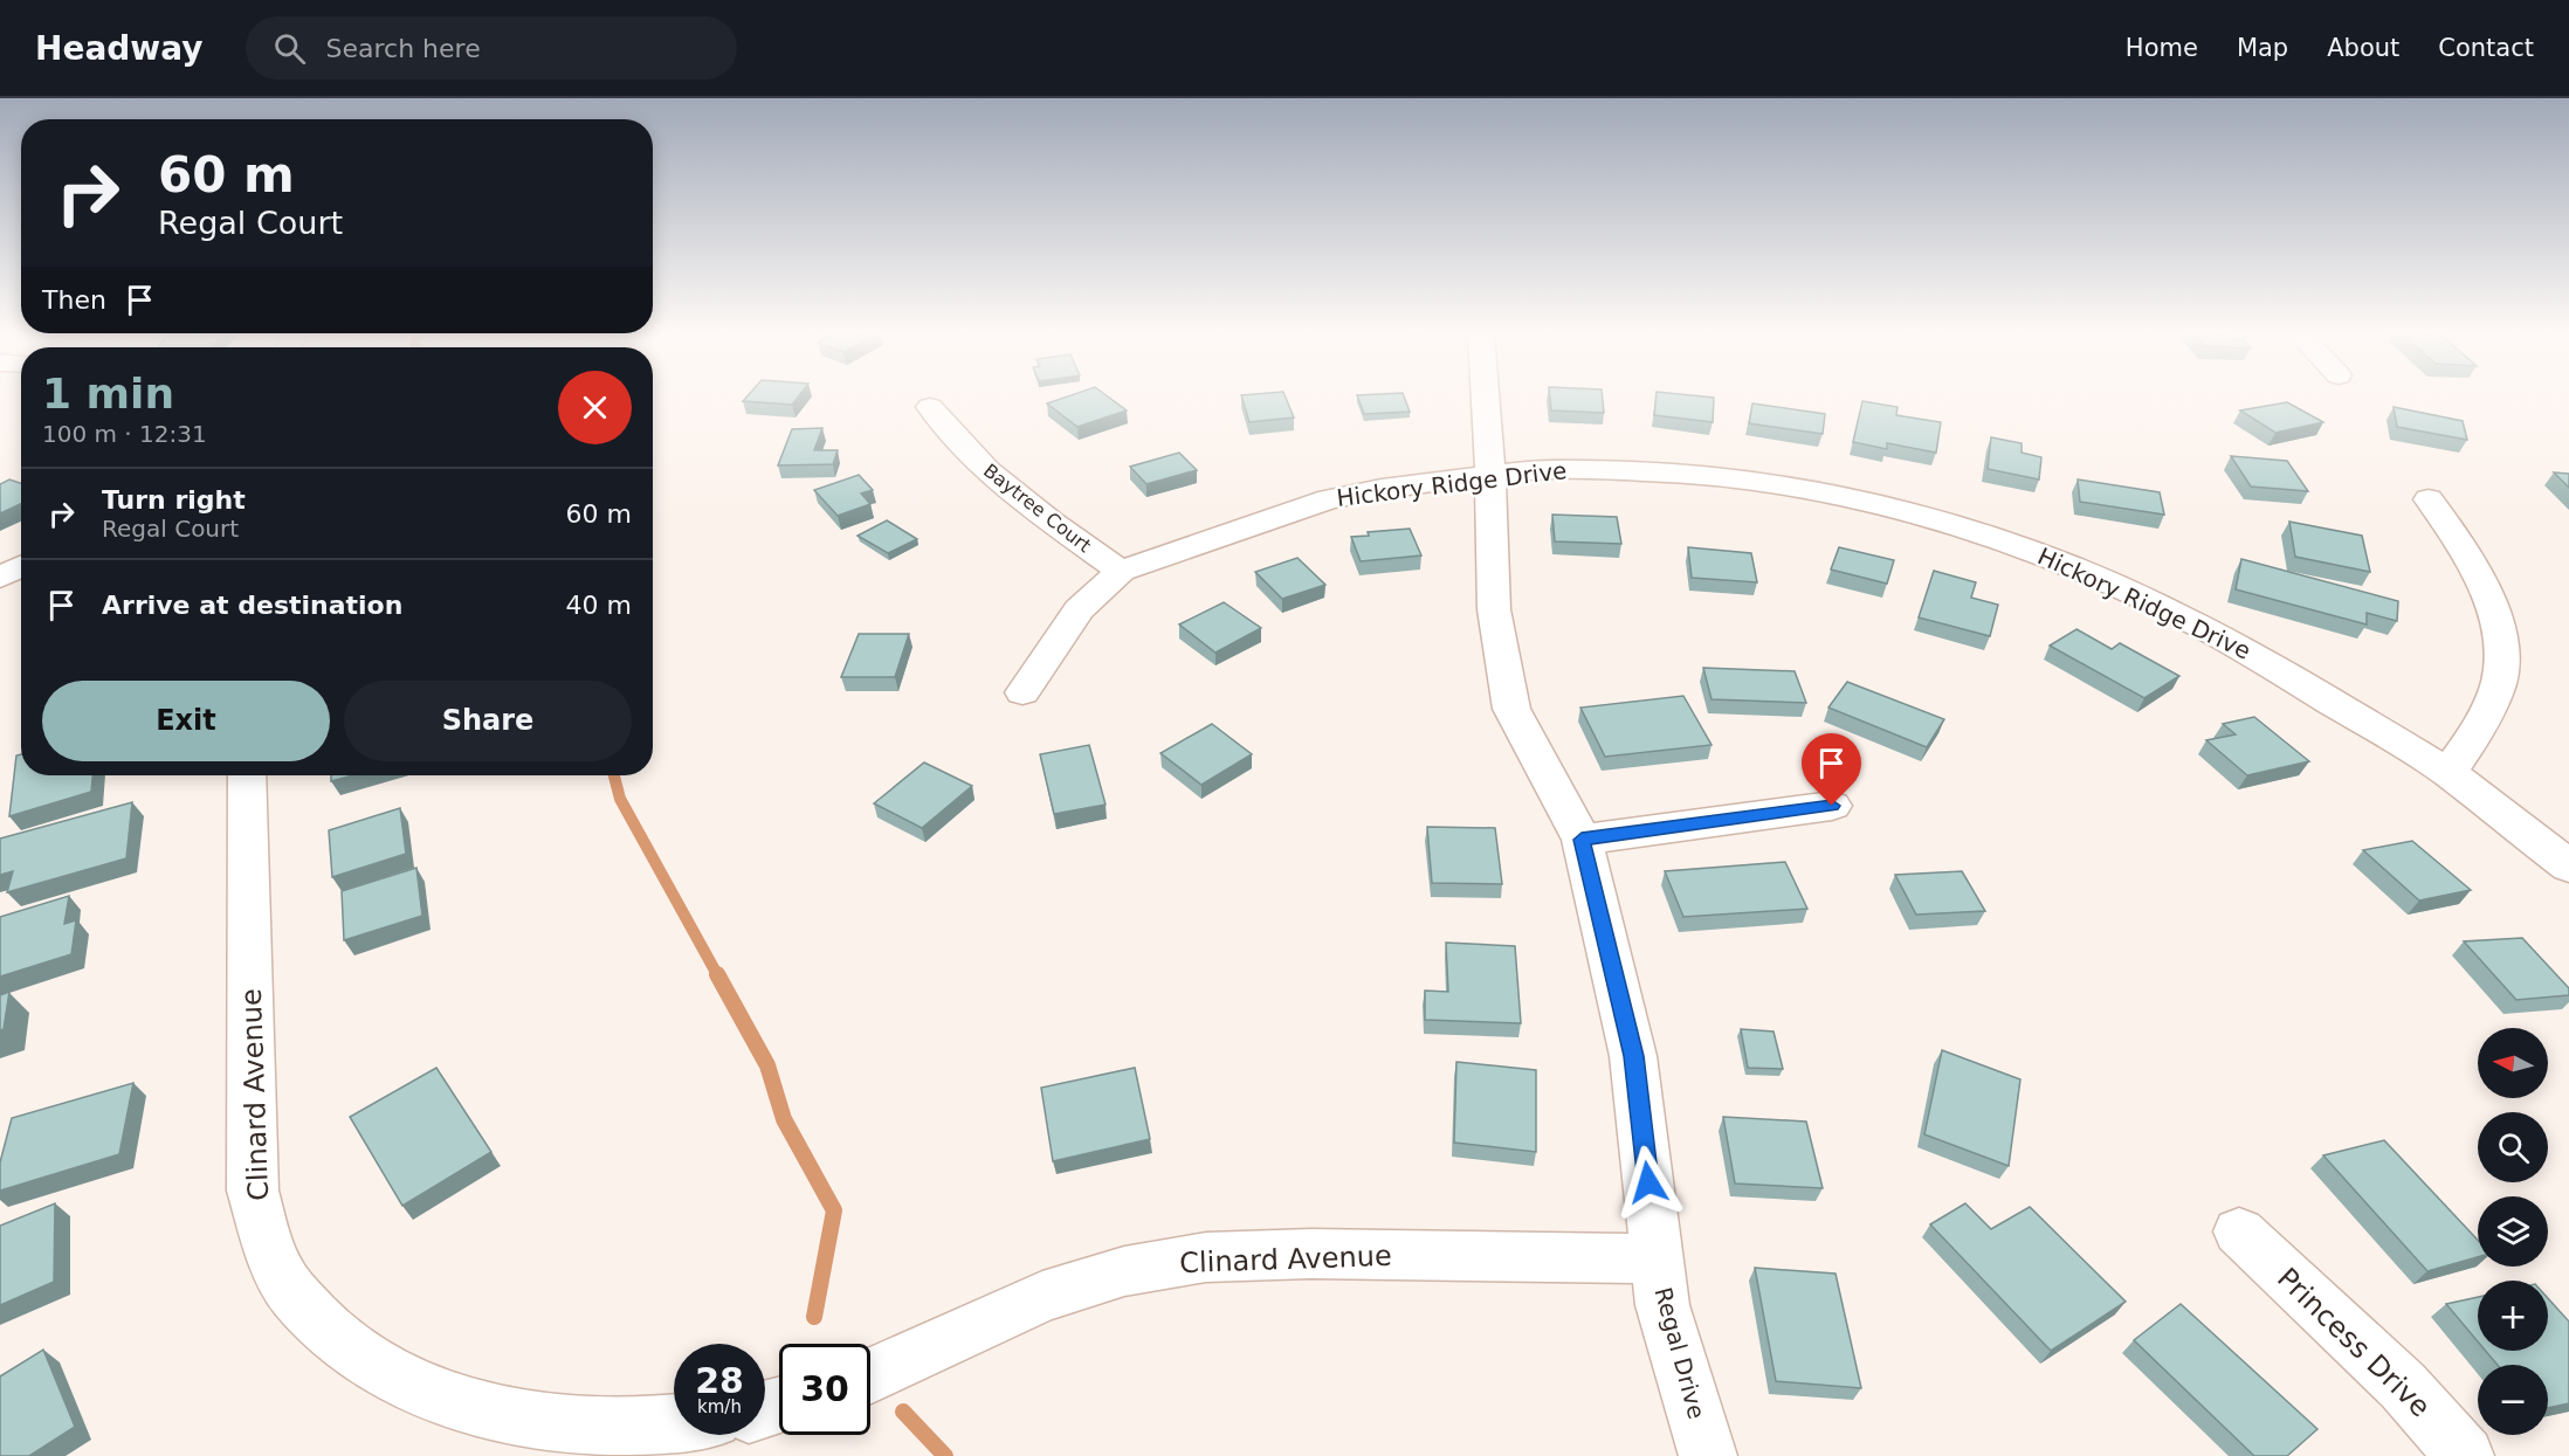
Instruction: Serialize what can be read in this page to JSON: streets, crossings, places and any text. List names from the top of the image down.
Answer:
{
  "streets": {
    "street": [
      "Hickory Ridge Drive",
      "Baytree Court",
      "Clinard Avenue",
      "Princess Drive",
      "Regal Drive"
    ]
  },
  "crossings": [
    ["Hickory Ridge Drive", "Baytree Court"],
    ["Hickory Ridge Drive", "Regal Drive"],
    ["Clinard Avenue", "Regal Drive"]
  ],
  "north": "left",
  "page": {
    "header": "Headway",
    "search": "Search here",
    "nav": [
      "Home",
      "Map",
      "About",
      "Contact"
    ],
    "turn": ["60 m", "Regal Court"],
    "then": "Then",
    "heading": ["1 min", "100 m · 12:31"],
    "list": [
      {
        "name": "Turn right",
        "note": "Regal Court",
        "value": "60 m"
      },
      {
        "name": "Arrive at destination",
        "value": "40 m"
      }
    ],
    "buttons": ["Exit", "Share"],
    "map_buttons": ["+", "−"],
    "speed": "28 km/h",
    "limit": "30"
  }
}
